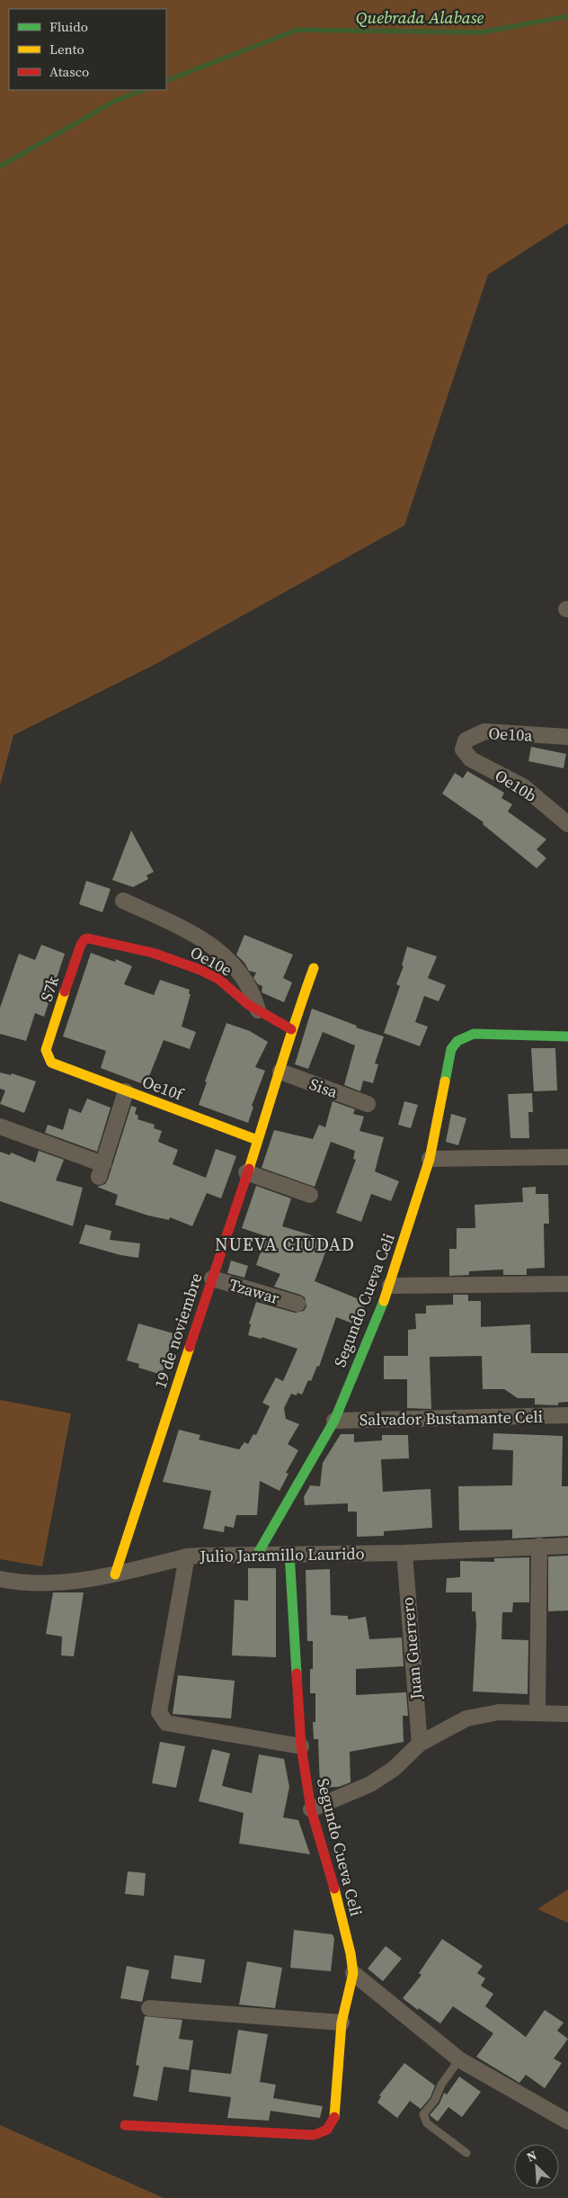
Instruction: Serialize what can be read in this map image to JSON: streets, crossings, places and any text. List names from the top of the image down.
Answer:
{
  "streets": {
    "street": [
      "Oe10a",
      "Oe10b",
      "Oe10e",
      "S7k",
      "Oe10f",
      "Sisa",
      "Tzawar",
      "Segundo Cueva Celi",
      "19 de noviembre",
      "Salvador Bustamante Celi",
      "Julio Jaramillo Laurido",
      "Juan Guerrero"
    ]
  },
  "crossings": [
    ["Oe10a", "Oe10b"],
    ["Oe10e", "S7k"],
    ["Oe10e", "19 de noviembre"],
    ["S7k", "Oe10f"],
    ["Oe10f", "19 de noviembre"],
    ["Sisa", "19 de noviembre"],
    ["Tzawar", "19 de noviembre"],
    ["Segundo Cueva Celi", "Salvador Bustamante Celi"],
    ["Segundo Cueva Celi", "Julio Jaramillo Laurido"],
    ["19 de noviembre", "Julio Jaramillo Laurido"],
    ["Julio Jaramillo Laurido", "Juan Guerrero"]
  ],
  "districts": ["NUEVA CIUDAD"],
  "water": ["Quebrada Alabase"],
  "legend": ["Fluido", "Lento", "Atasco"],
  "north": "top left"
}
